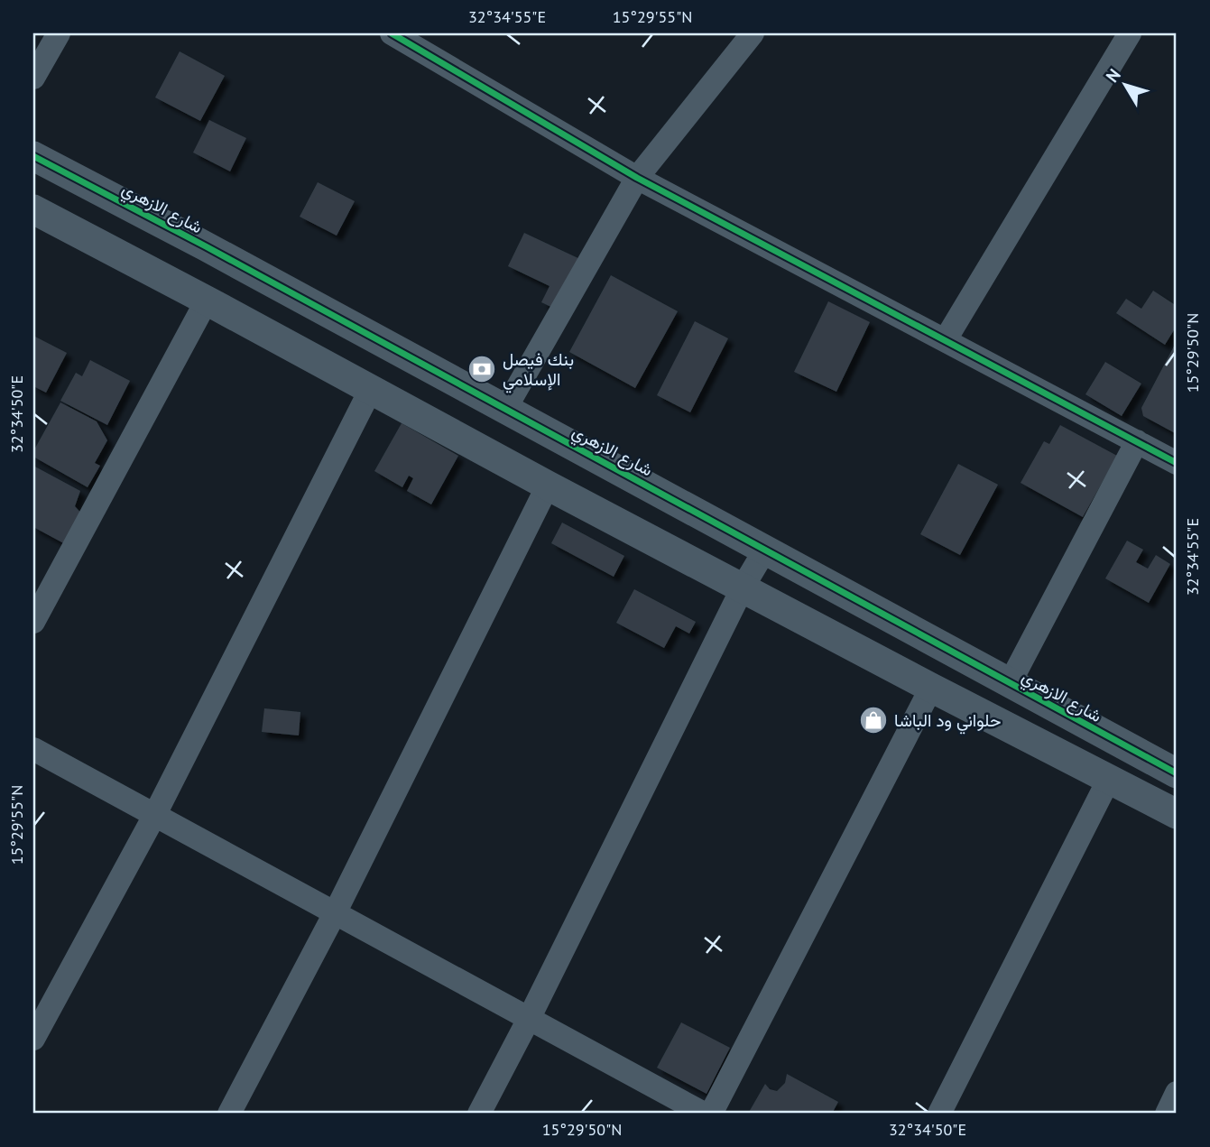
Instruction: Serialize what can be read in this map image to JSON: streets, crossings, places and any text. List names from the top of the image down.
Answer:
{
  "streets": {
    "street": ["شارع الازهري"]
  },
  "places": {
    "bank": ["بنك فيصل الإسلامي"],
    "shop": ["حلواني ود الباشا"]
  },
  "north": "top left",
  "coordinates": [
    "32°34'55\"E",
    "15°29'55\"N",
    "15°29'50\"N",
    "32°34'50\"E"
  ]
}
